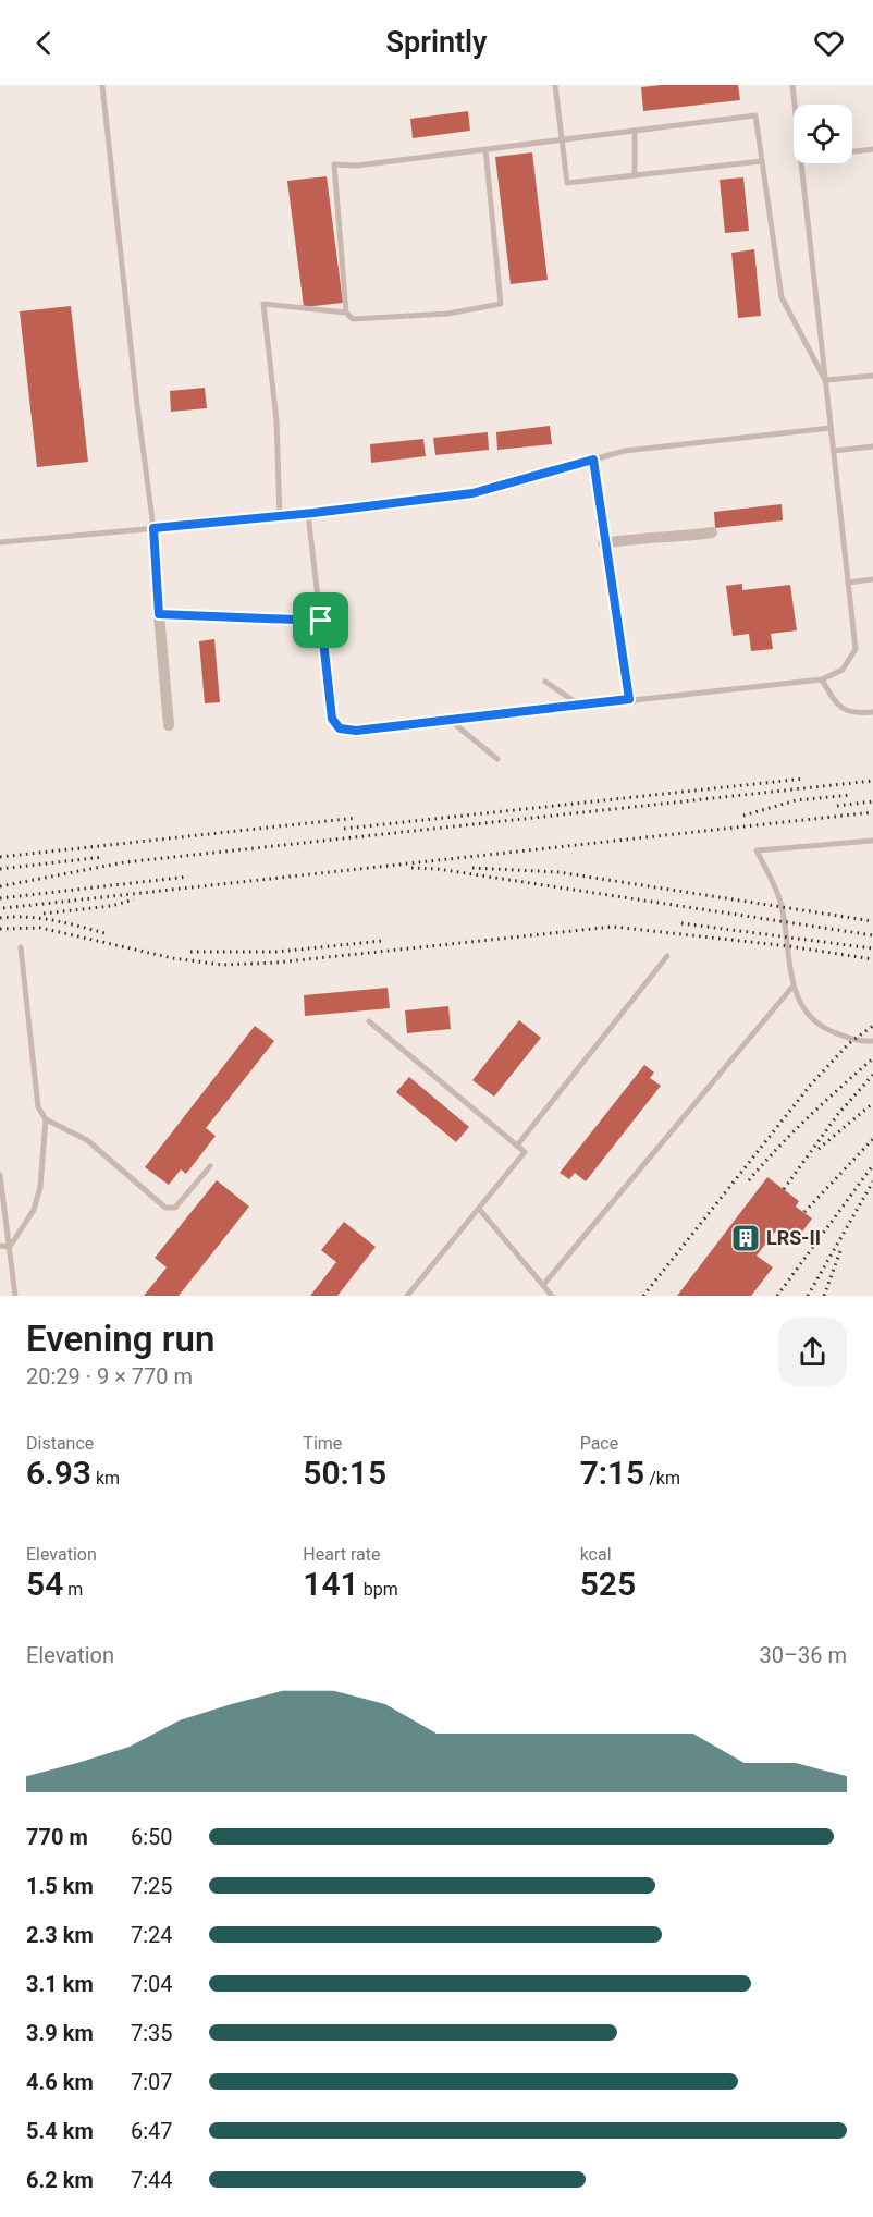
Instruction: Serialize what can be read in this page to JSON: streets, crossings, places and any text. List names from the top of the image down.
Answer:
{
  "places": {
    "building": ["LRS-II"]
  },
  "page": {
    "header": "Sprintly",
    "heading": ["Evening run", "20:29 · 9 × 770 m"],
    "stats": [
      ["Distance", "6.93 km"],
      ["Time", "50:15"],
      ["Pace", "7:15 /km"],
      ["Elevation", "54 m"],
      ["Heart rate", "141 bpm"],
      ["kcal", "525"]
    ],
    "chart": ["Elevation", "30–36 m"],
    "list": [
      {
        "name": "770 m",
        "note": "6:50"
      },
      {
        "name": "1.5 km",
        "note": "7:25"
      },
      {
        "name": "2.3 km",
        "note": "7:24"
      },
      {
        "name": "3.1 km",
        "note": "7:04"
      },
      {
        "name": "3.9 km",
        "note": "7:35"
      },
      {
        "name": "4.6 km",
        "note": "7:07"
      },
      {
        "name": "5.4 km",
        "note": "6:47"
      },
      {
        "name": "6.2 km",
        "note": "7:44"
      }
    ]
  }
}
